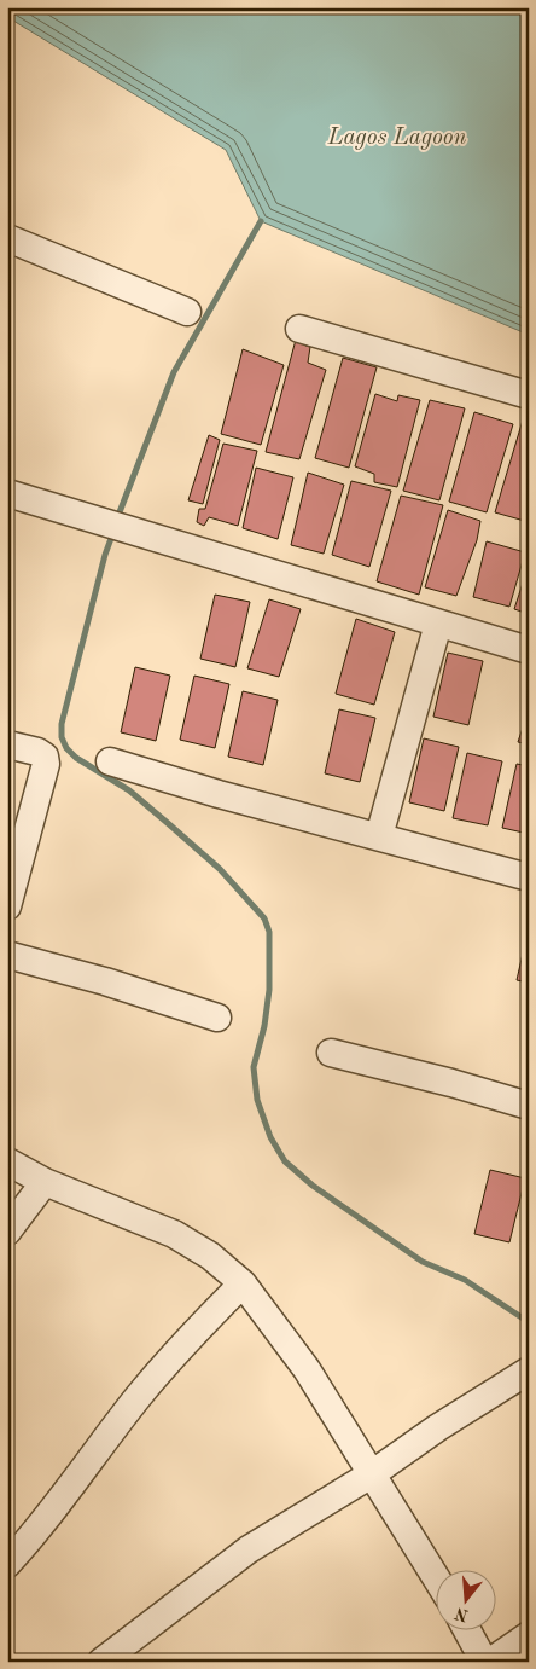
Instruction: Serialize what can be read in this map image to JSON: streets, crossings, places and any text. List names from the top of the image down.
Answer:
{
  "water": ["Lagos Lagoon"],
  "north": "bottom"
}
